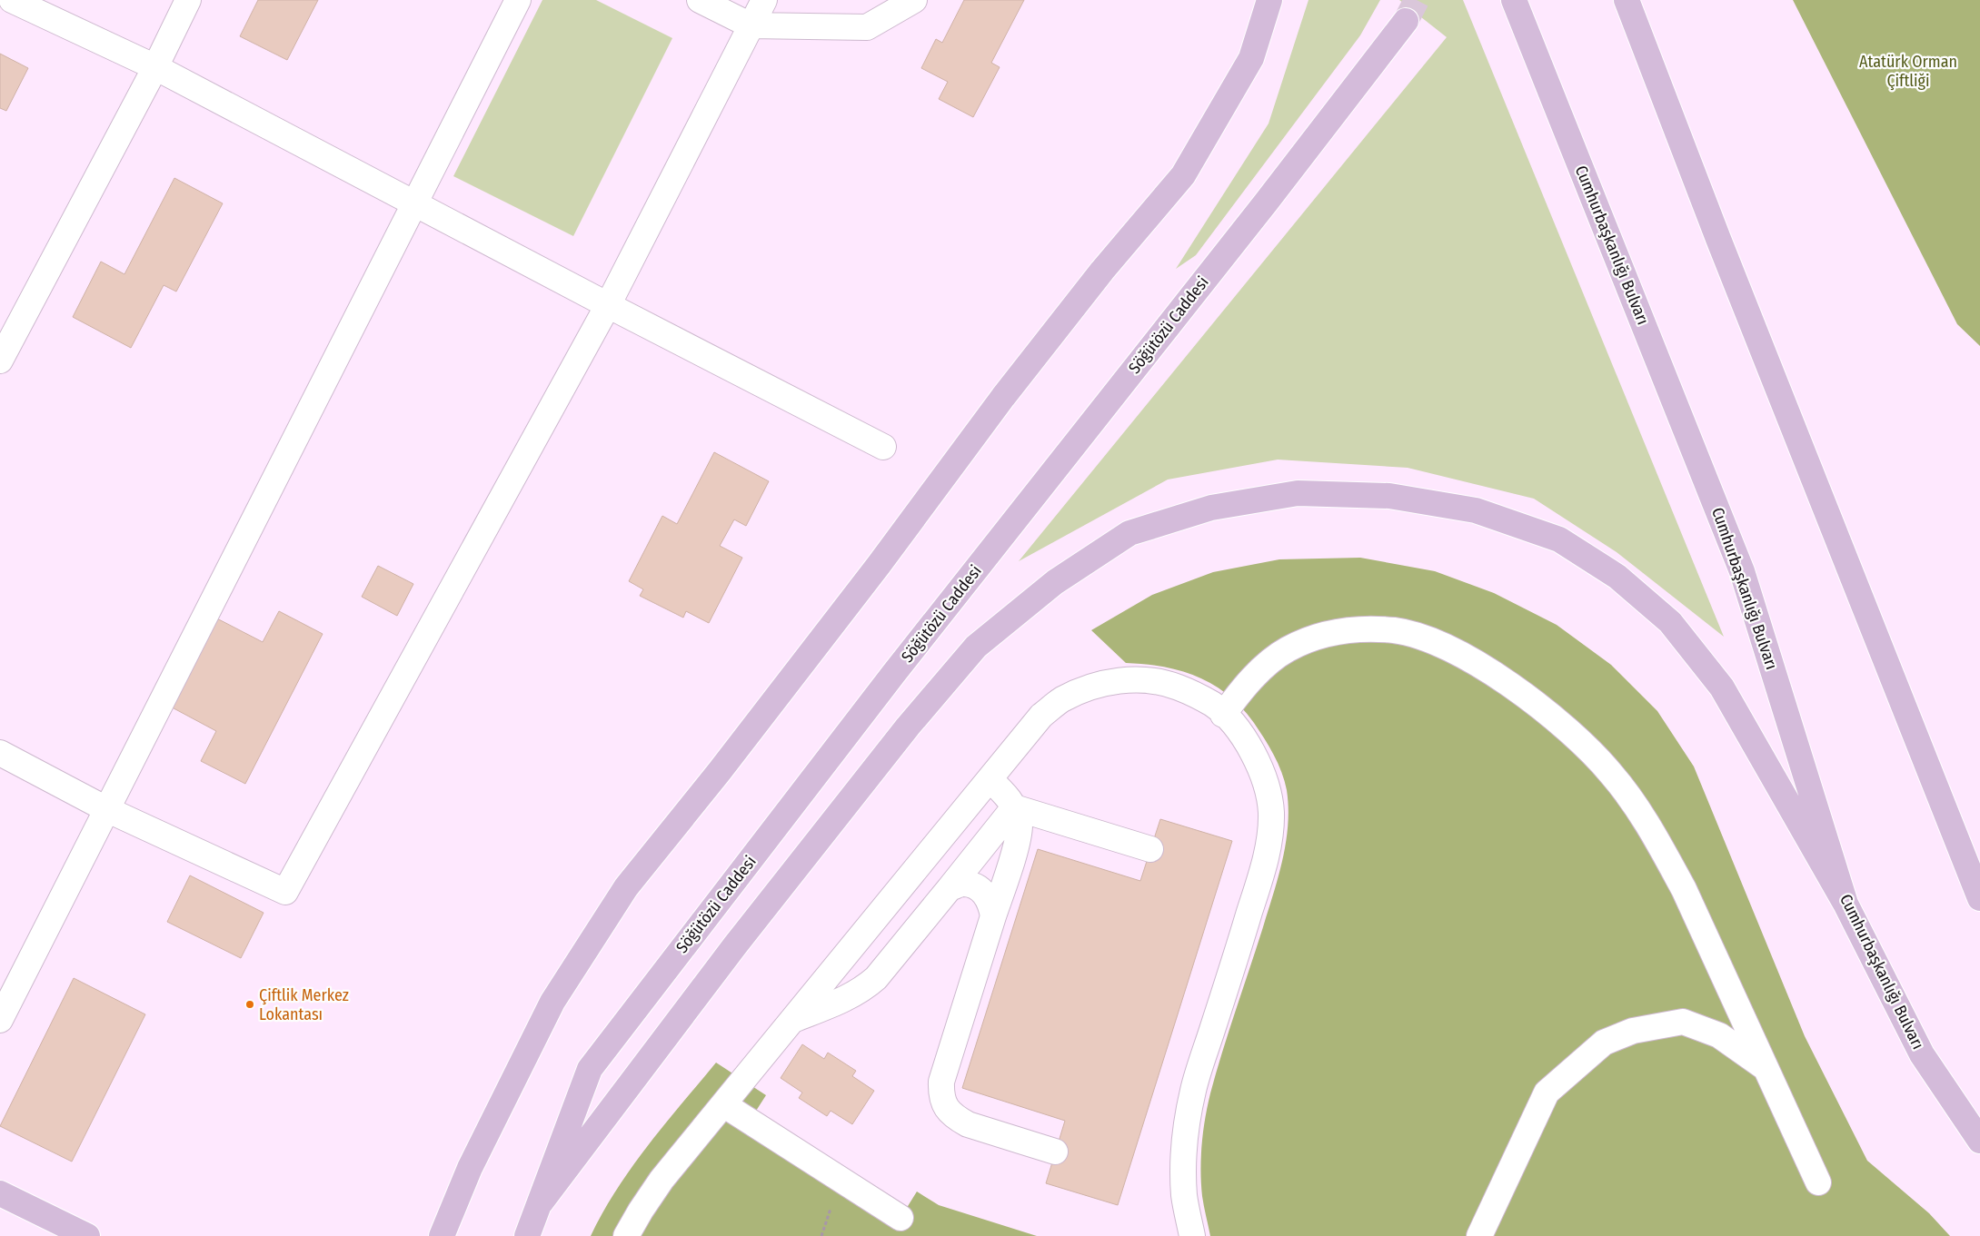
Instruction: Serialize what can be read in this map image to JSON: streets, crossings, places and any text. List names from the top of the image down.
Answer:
{
  "streets": {
    "main road": ["Cumhurbaşkanlığı Bulvarı", "Söğütözü Caddesi"]
  },
  "parks": ["Atatürk Orman Çiftliği"],
  "places": ["Çiftlik Merkez Lokantası"]
}
